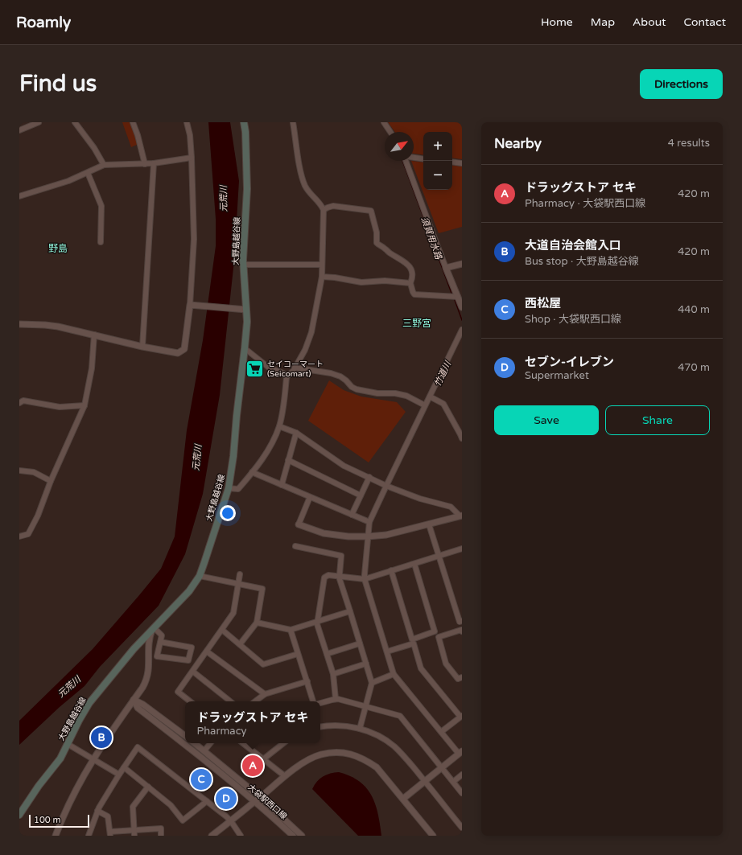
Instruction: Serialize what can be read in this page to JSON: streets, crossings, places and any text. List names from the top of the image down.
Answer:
{
  "streets": {
    "main road": ["大野島越谷線"],
    "street": ["大袋駅西口線"]
  },
  "districts": ["野島", "三野宮"],
  "water": ["元荒川", "須賀用水路", "竹道川"],
  "places": {
    "supermarket": ["セイコーマート (Seicomart)"]
  },
  "scale_bar": "100 m",
  "north": "top right",
  "page": {
    "header": "Roamly",
    "nav": [
      "Home",
      "Map",
      "About",
      "Contact"
    ],
    "buttons": [
      "Directions",
      ["Save", "Share"]
    ],
    "title": "Find us",
    "heading": ["Nearby", "4 results"],
    "map_buttons": ["+", "−"],
    "list": [
      {
        "mark": "A",
        "name": "ドラッグストア セキ",
        "note": "Pharmacy · 大袋駅西口線",
        "value": "420 m"
      },
      {
        "mark": "B",
        "name": "大道自治会館入口",
        "note": "Bus stop · 大野島越谷線",
        "value": "420 m"
      },
      {
        "mark": "C",
        "name": "西松屋",
        "note": "Shop · 大袋駅西口線",
        "value": "440 m"
      },
      {
        "mark": "D",
        "name": "セブン-イレブン",
        "note": "Supermarket",
        "value": "470 m"
      }
    ],
    "popup": ["ドラッグストア セキ", "Pharmacy"],
    "pins": [
      "B",
      "A",
      "C",
      "D"
    ],
    "scale": "100 m"
  }
}
